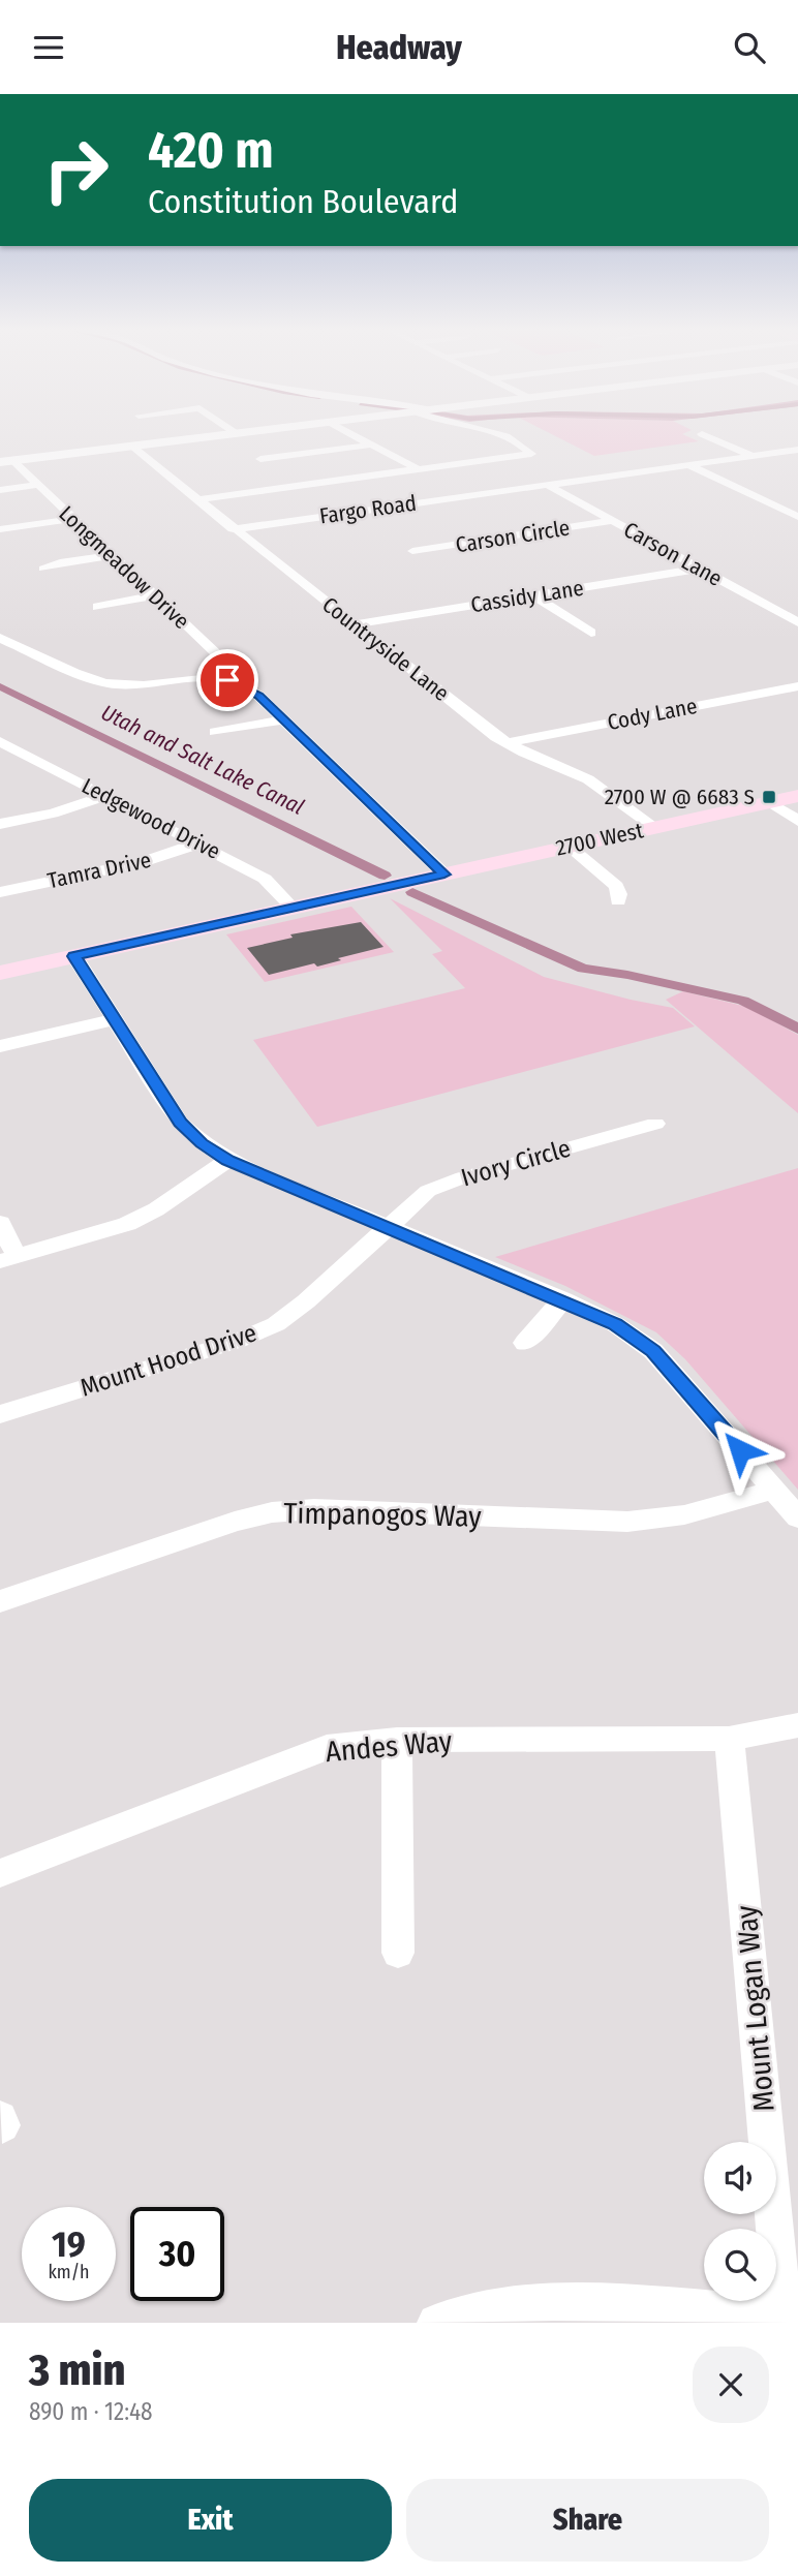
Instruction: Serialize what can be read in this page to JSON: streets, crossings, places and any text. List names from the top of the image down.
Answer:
{
  "streets": {
    "main road": ["2700 West"],
    "street": [
      "Fargo Road",
      "Carson Circle",
      "Carson Lane",
      "Longmeadow Drive",
      "Cassidy Lane",
      "Countryside Lane",
      "Cody Lane",
      "Ledgewood Drive",
      "Tamra Drive",
      "Ivory Circle",
      "Mount Hood Drive",
      "Timpanogos Way",
      "Andes Way",
      "Mount Logan Way"
    ]
  },
  "crossings": [
    ["Fargo Road", "Carson Lane"],
    ["Fargo Road", "Countryside Lane"],
    ["Carson Circle", "Carson Lane"],
    ["Carson Lane", "Cassidy Lane"],
    ["Cassidy Lane", "Countryside Lane"],
    ["Countryside Lane", "Cody Lane"],
    ["Countryside Lane", "2700 West"],
    ["Ledgewood Drive", "2700 West"],
    ["Ledgewood Drive", "Tamra Drive"],
    ["Ivory Circle", "Mount Hood Drive"],
    ["Andes Way", "Mount Logan Way"]
  ],
  "water": ["Utah and Salt Lake Canal"],
  "places": {
    "transit": ["2700 W @ 6683 S"]
  },
  "page": {
    "header": "Headway",
    "turn": ["420 m", "Constitution Boulevard"],
    "speed": "19 km/h",
    "limit": "30",
    "heading": ["3 min", "890 m · 12:48"],
    "buttons": ["Exit", "Share"]
  }
}
